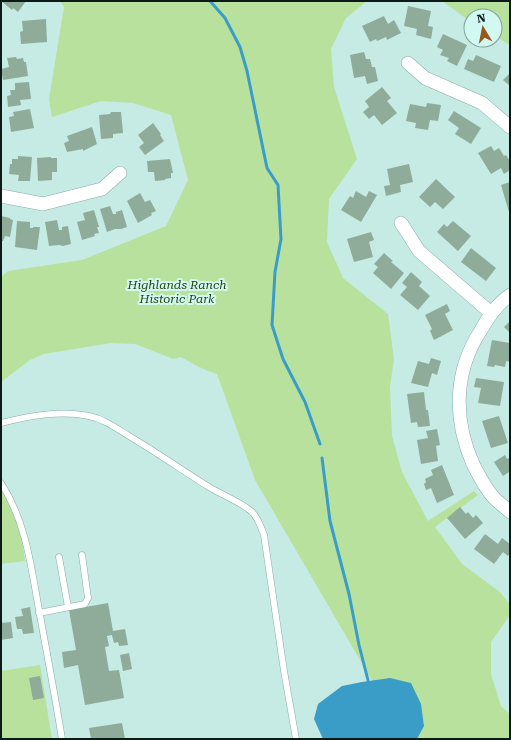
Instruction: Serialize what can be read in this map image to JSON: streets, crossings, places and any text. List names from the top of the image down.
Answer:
{
  "parks": ["Highlands Ranch Historic Park"],
  "north": "top"
}
